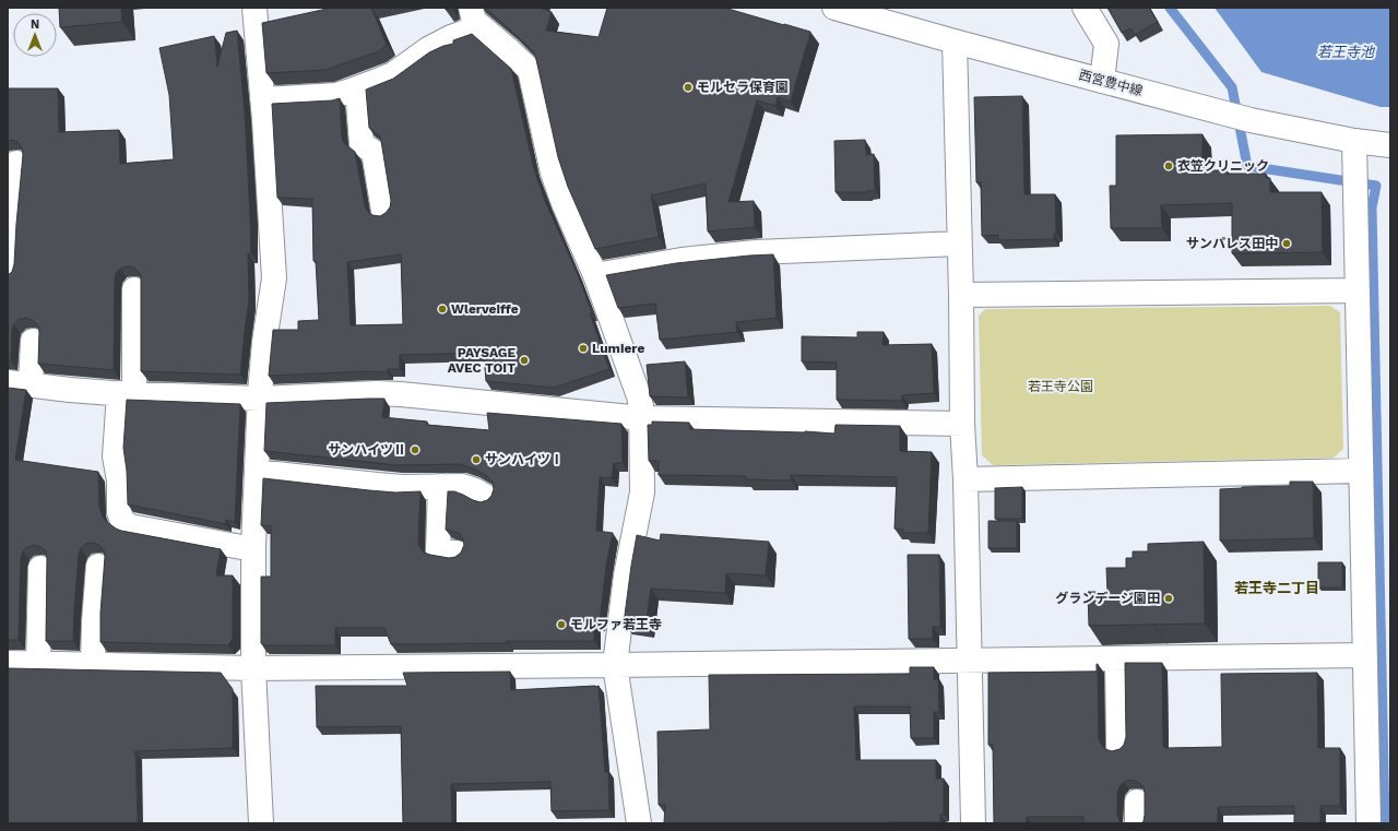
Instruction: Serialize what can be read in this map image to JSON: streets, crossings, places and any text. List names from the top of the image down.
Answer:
{
  "streets": {
    "street": ["西宮豊中線"]
  },
  "districts": ["若王寺二丁目"],
  "water": ["若王寺池"],
  "parks": ["若王寺公園"],
  "places": [
    "モルセラ保育園",
    "衣笠クリニック",
    "サンパレス田中",
    "Wlerveiffe",
    "Lumiere",
    "PAYSAGE AVEC TOIT",
    "サンハイツⅡ",
    "サンハイツⅠ",
    "グランデージ園田",
    "モルファ若王寺"
  ],
  "north": "top"
}
